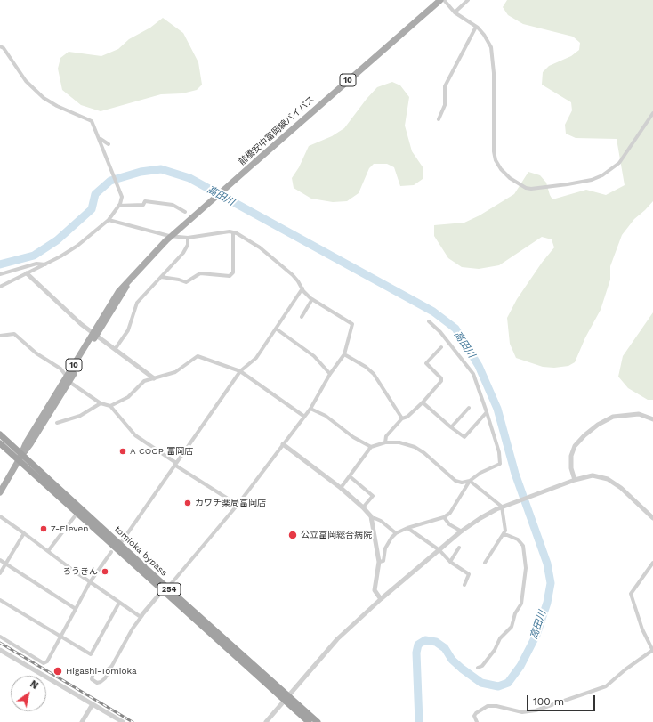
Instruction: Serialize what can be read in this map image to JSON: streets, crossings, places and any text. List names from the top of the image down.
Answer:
{
  "streets": {
    "highway": ["tomioka bypass", "254"],
    "main road": ["10", "前橋安中富岡線バイパス"]
  },
  "crossings": [
    ["前橋安中富岡線バイパス", "tomioka bypass"]
  ],
  "water": ["高田川"],
  "places": [
    "A COOP 富岡店",
    "カワチ薬局富岡店",
    "7-Eleven",
    "公立富岡総合病院",
    "ろうきん",
    "Higashi-Tomioka"
  ],
  "scale_bar": "100 m",
  "north": "top right"
}
